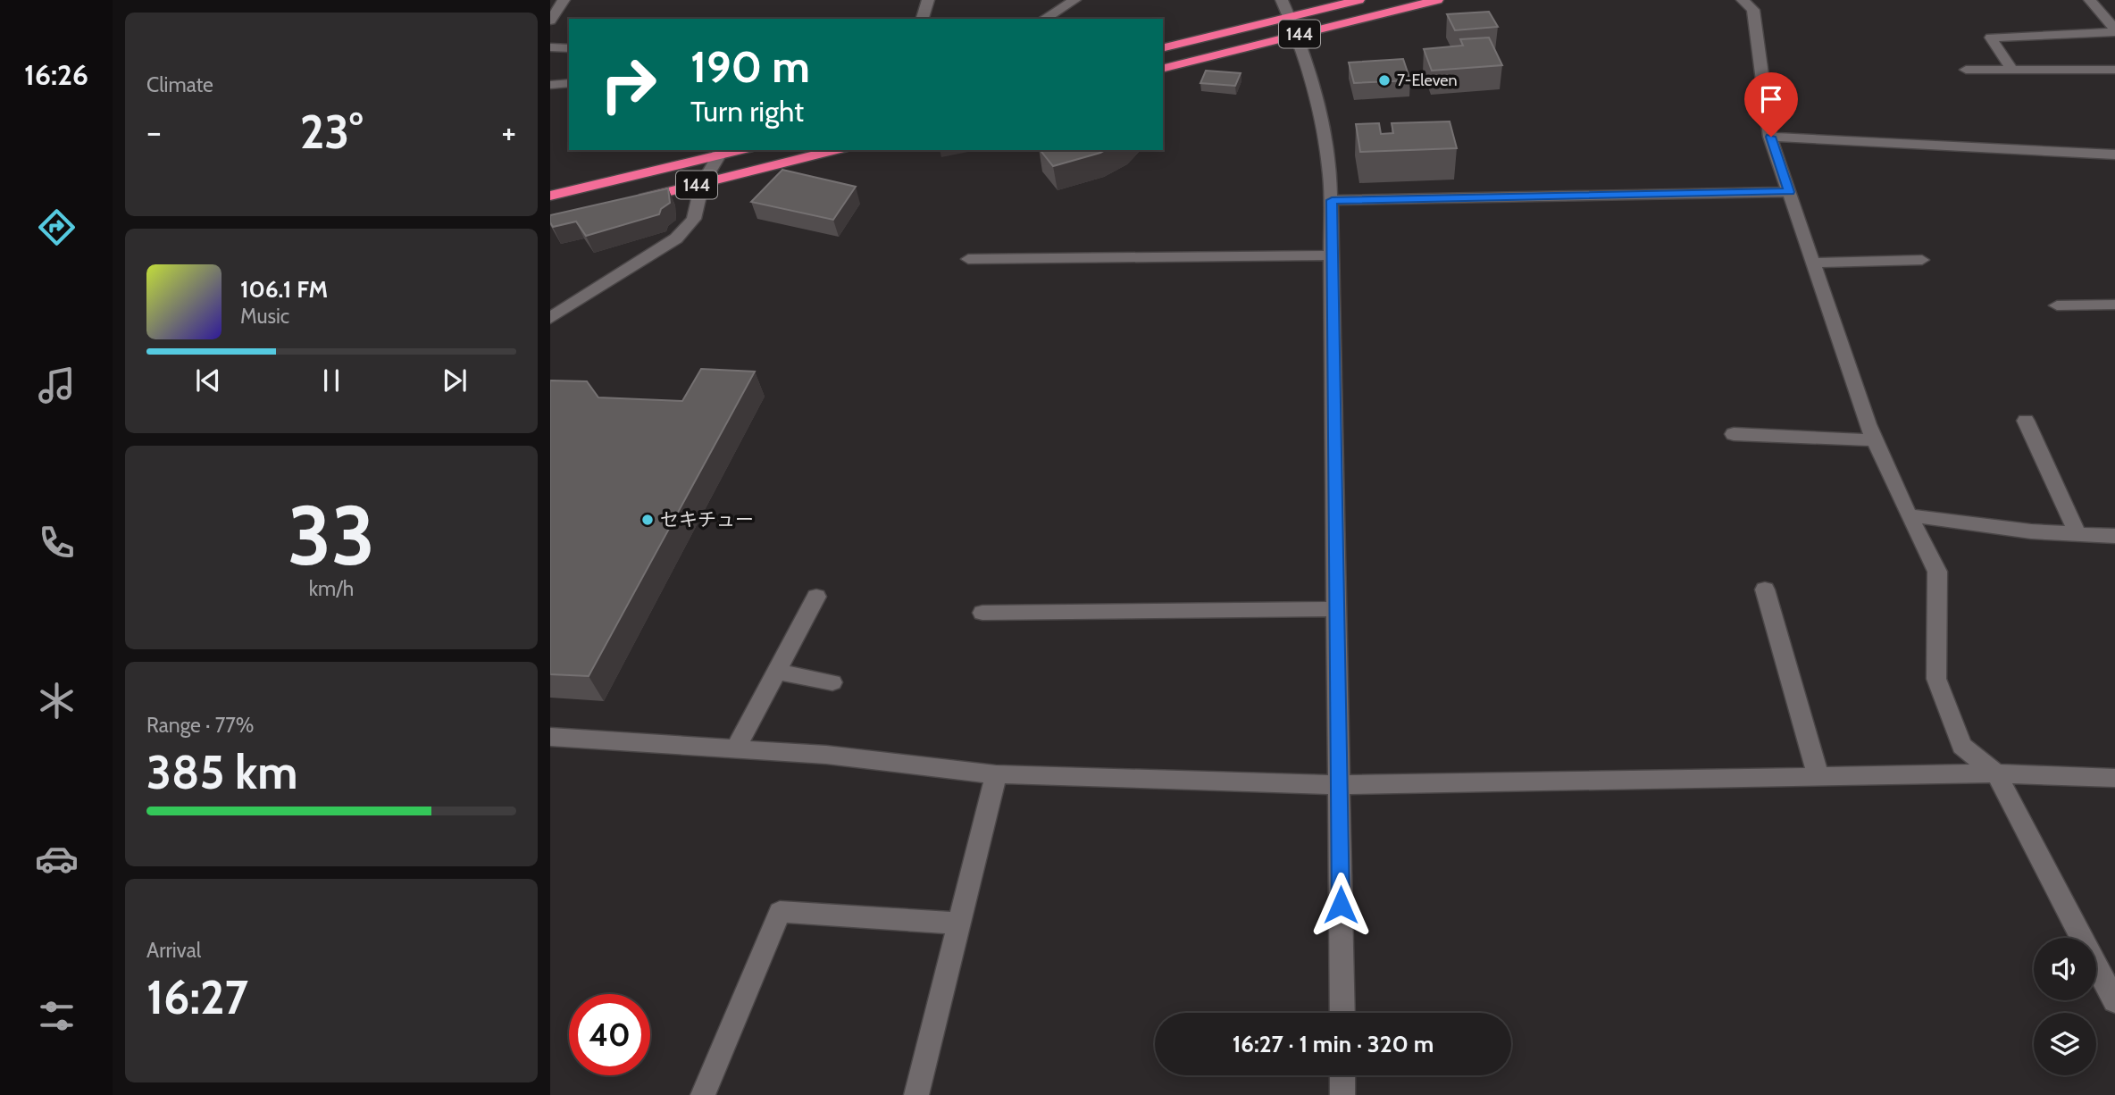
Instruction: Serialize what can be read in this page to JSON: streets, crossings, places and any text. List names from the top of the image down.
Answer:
{
  "streets": {
    "highway": ["144"]
  },
  "places": ["7-Eleven", "セキチュー"],
  "page": {
    "tabs": "16:26",
    "tile": [
      "Climate",
      ["33", "km/h"],
      ["Range · 77%", "385 km"],
      ["Arrival", "16:27"]
    ],
    "turn": ["190 m", "Turn right"],
    "heat": ["−", "23°", "+"],
    "song": ["106.1 FM", "Music"],
    "limit": "40",
    "trip": "16:27 · 1 min · 320 m"
  }
}
